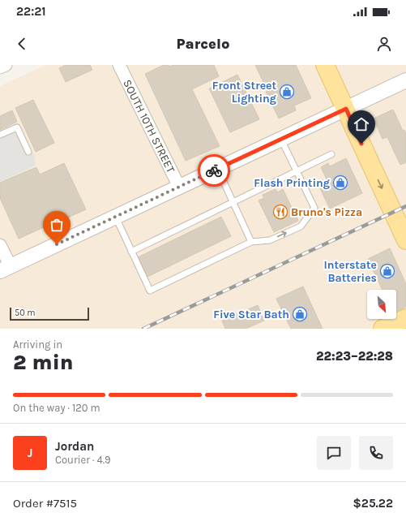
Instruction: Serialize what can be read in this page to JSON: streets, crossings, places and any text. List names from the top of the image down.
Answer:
{
  "streets": {
    "street": ["SOUTH 10TH STREET"]
  },
  "places": {
    "shop": [
      "Front Street Lighting",
      "Flash Printing",
      "Interstate Batteries",
      "Five Star Bath"
    ],
    "restaurant": ["Bruno's Pizza"]
  },
  "scale_bar": "50 m",
  "north": "bottom right",
  "page": {
    "status": "22:21",
    "header": "Parcelo",
    "scale": "50 m",
    "heading": ["2 min", "Arriving in", "22:23–22:28"],
    "panel": [
      "Jordan",
      "Courier · 4.9",
      "Order #7515",
      "$25.22"
    ],
    "bar": "On the way · 120 m",
    "round": "J"
  }
}
